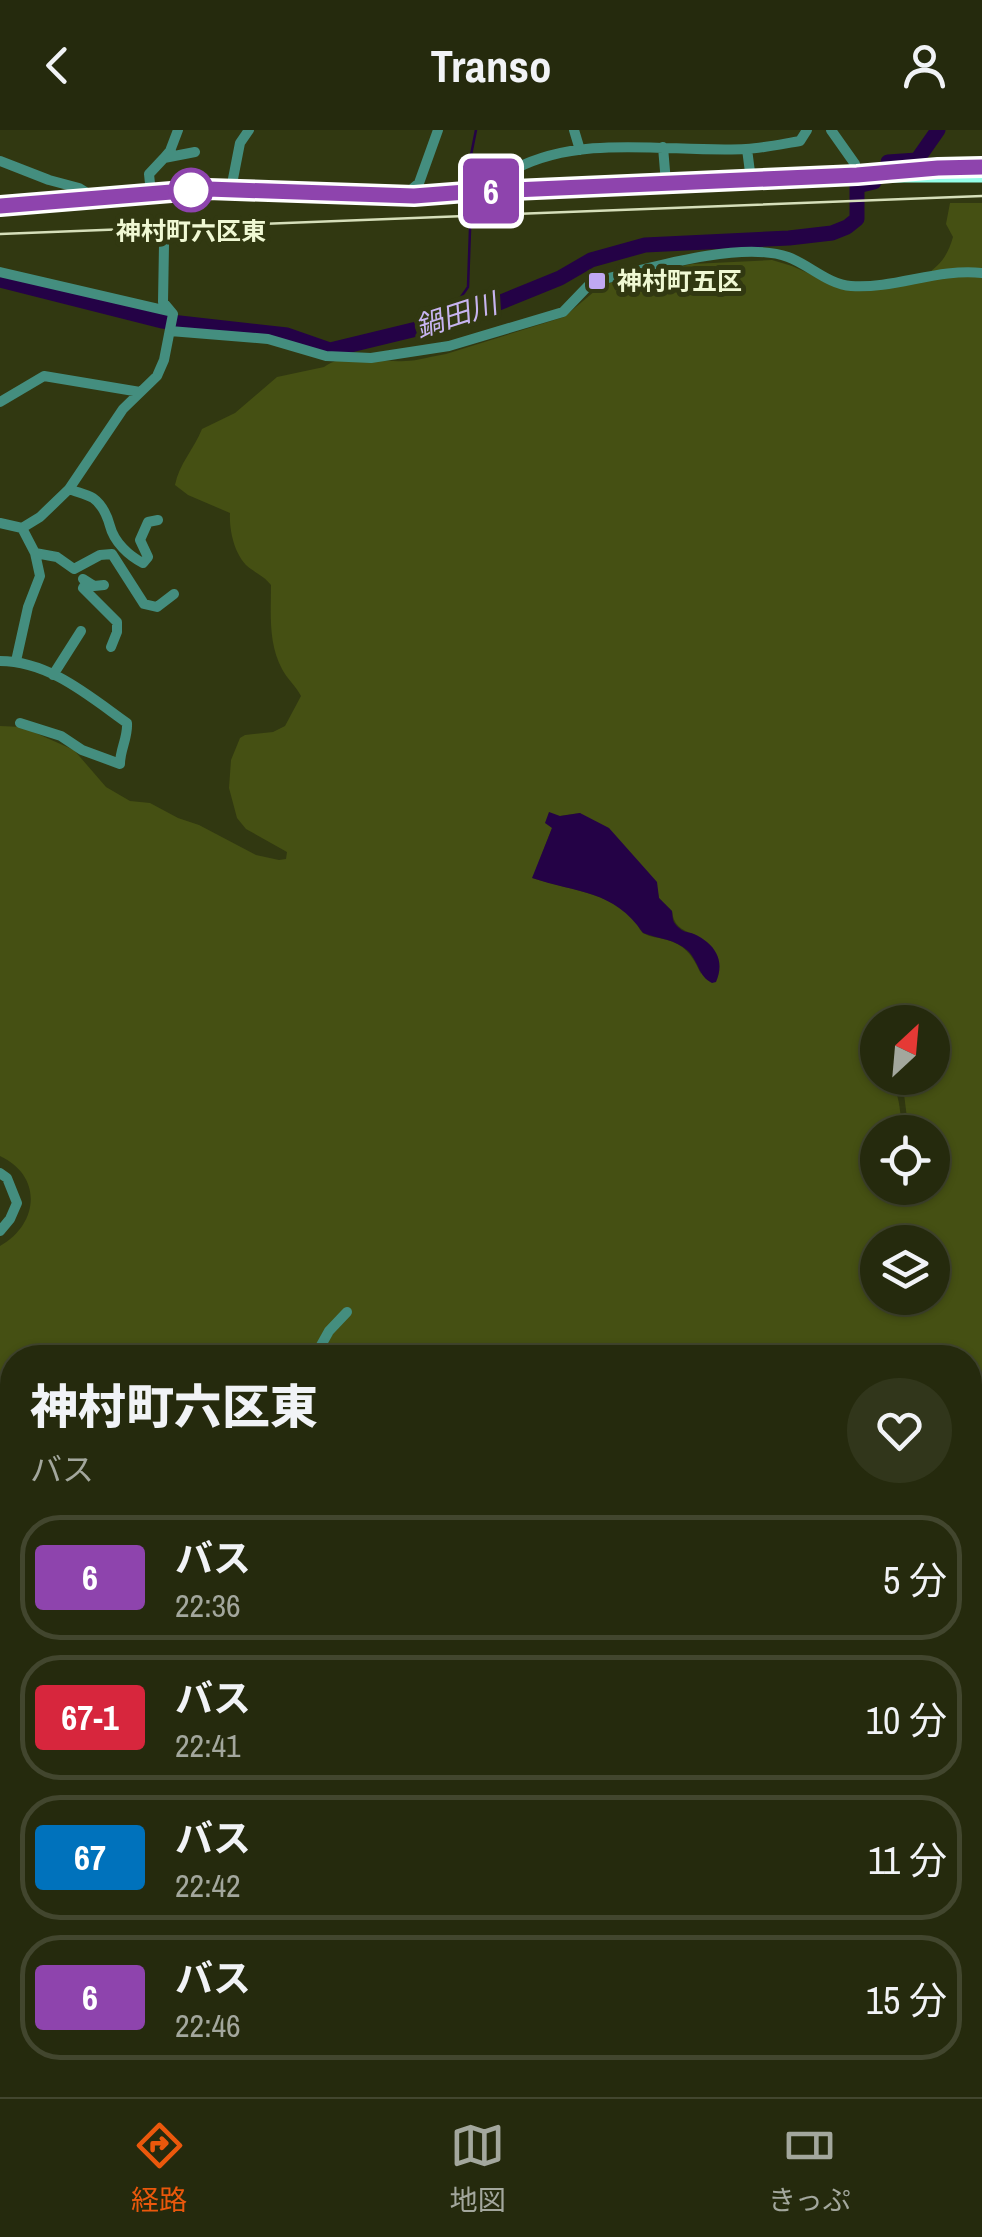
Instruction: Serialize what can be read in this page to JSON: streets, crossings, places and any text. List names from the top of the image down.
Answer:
{
  "water": ["鍋田川"],
  "places": {
    "other": ["神村町六区東"],
    "transit": ["神村町五区"]
  },
  "lines": ["bus line 6"],
  "north": "top right",
  "page": {
    "header": "Transo",
    "on_map": "6",
    "heading": ["神村町六区東", "バス"],
    "list": [
      {
        "mark": "6",
        "name": "バス",
        "note": "22:36",
        "value": "5 分"
      },
      {
        "mark": "67-1",
        "name": "バス",
        "note": "22:41",
        "value": "10 分"
      },
      {
        "mark": "67",
        "name": "バス",
        "note": "22:42",
        "value": "11 分"
      },
      {
        "mark": "6",
        "name": "バス",
        "note": "22:46",
        "value": "15 分"
      }
    ],
    "tabs": ["経路", "地図", "きっぷ"]
  }
}
